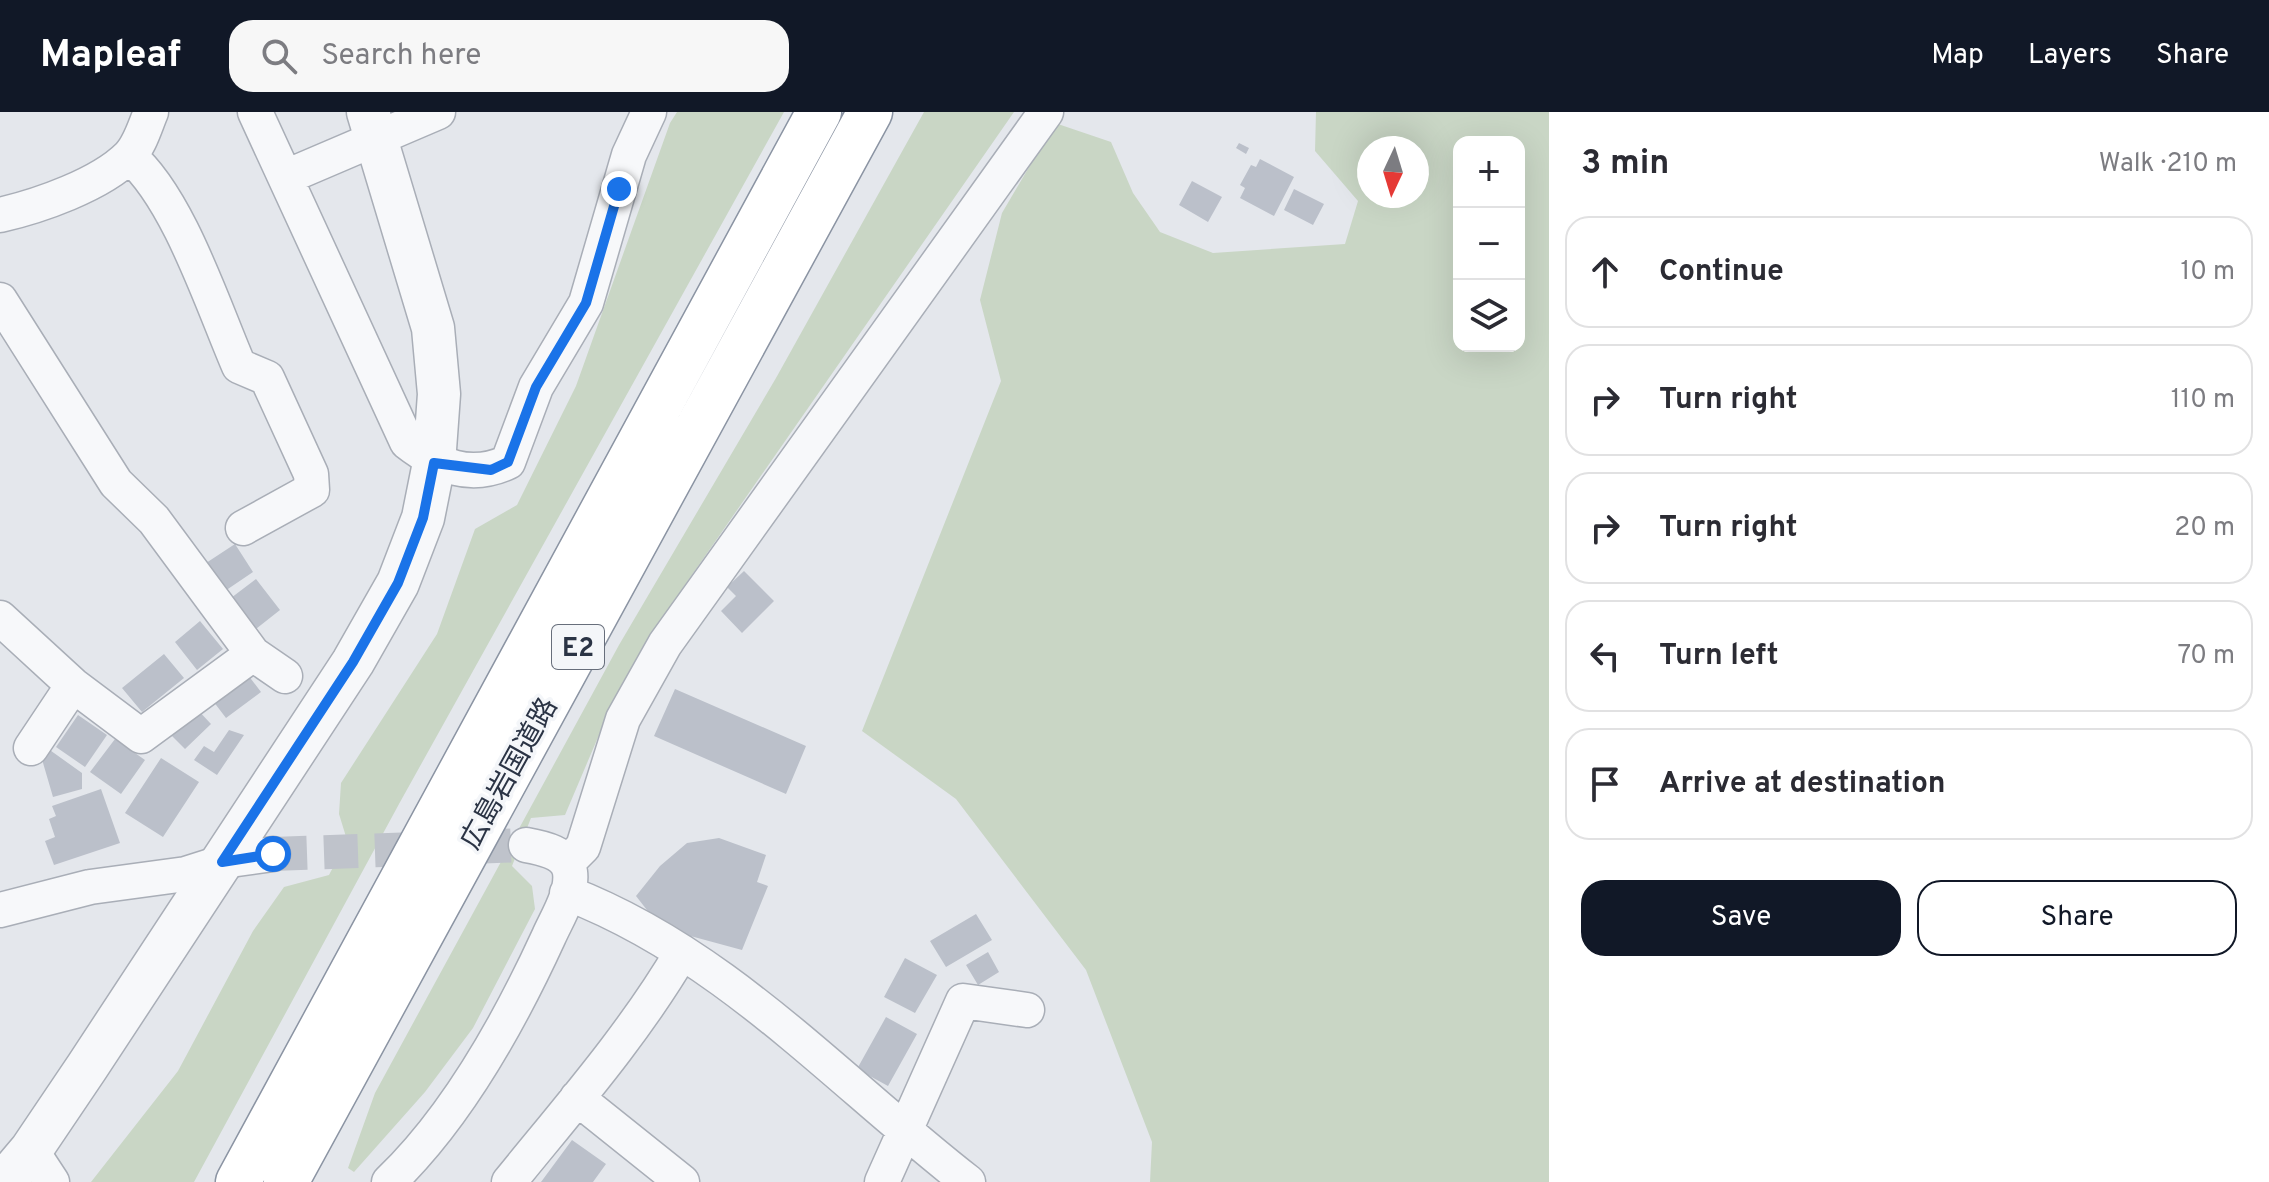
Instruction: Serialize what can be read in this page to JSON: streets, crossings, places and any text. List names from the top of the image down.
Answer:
{
  "streets": {
    "highway": ["E2", "広島岩国道路"]
  },
  "north": "bottom",
  "page": {
    "header": "Mapleaf",
    "search": "Search here",
    "nav": ["Map", "Layers", "Share"],
    "heading": ["3 min", "Walk · 210 m"],
    "map_buttons": ["+", "−"],
    "list": [
      ["Continue", "10 m"],
      ["Turn right", "110 m"],
      ["Turn right", "20 m"],
      ["Turn left", "70 m"],
      "Arrive at destination"
    ],
    "buttons": ["Save", "Share"]
  }
}
